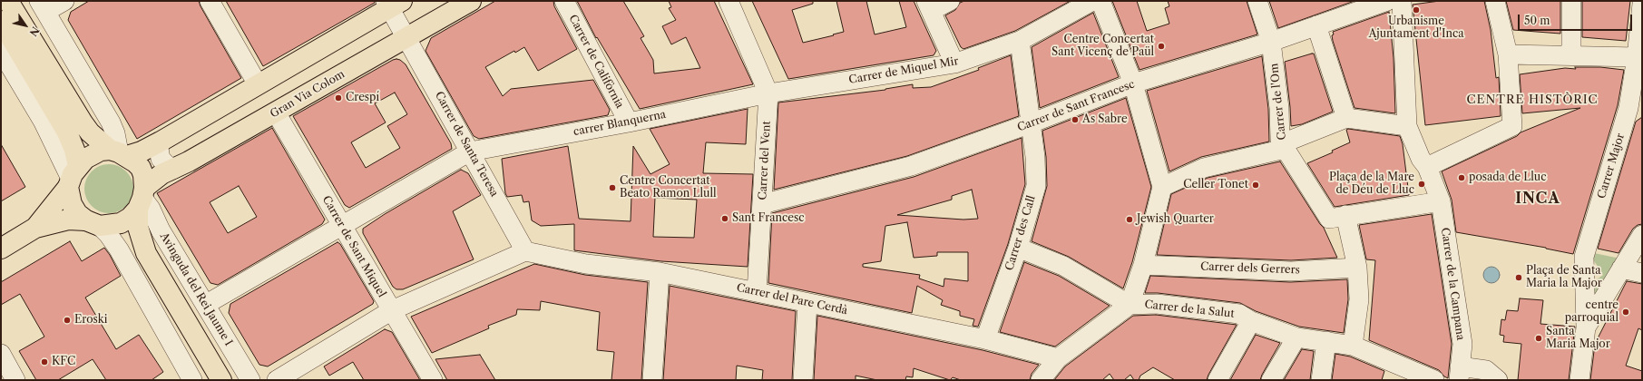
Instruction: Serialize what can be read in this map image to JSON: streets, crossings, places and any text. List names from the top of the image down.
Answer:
{
  "streets": {
    "main road": ["Gran Via Colom", "Avinguda del Rei Jaume I"],
    "street": [
      "Carrer de Califòrnia",
      "Carrer de Miquel Mir",
      "Carrer de l'Om",
      "Carrer de Sant Francesc",
      "carrer Blanquerna",
      "Carrer de Santa Teresa",
      "Carrer del Vent",
      "Carrer Major",
      "Carrer des Call",
      "Carrer de Sant Miquel",
      "Carrer dels Gerrers",
      "Carrer de la Campana",
      "Carrer del Pare Cerdà",
      "Carrer de la Salut"
    ]
  },
  "crossings": [
    ["Carrer de Califòrnia", "carrer Blanquerna"],
    ["Carrer de Miquel Mir", "carrer Blanquerna"],
    ["Carrer de Miquel Mir", "Carrer del Vent"],
    ["Carrer de Miquel Mir", "Carrer des Call"],
    ["Gran Via Colom", "Carrer de Santa Teresa"],
    ["Gran Via Colom", "Carrer de Sant Miquel"],
    ["Gran Via Colom", "Avinguda del Rei Jaume I"],
    ["Carrer de l'Om", "Carrer de Sant Francesc"],
    ["Carrer de Sant Francesc", "Carrer del Vent"],
    ["Carrer de Sant Francesc", "Carrer des Call"],
    ["carrer Blanquerna", "Carrer de Santa Teresa"],
    ["carrer Blanquerna", "Carrer del Vent"],
    ["carrer Blanquerna", "Carrer de Sant Miquel"],
    ["carrer Blanquerna", "Avinguda del Rei Jaume I"],
    ["Carrer de Santa Teresa", "Carrer del Pare Cerdà"],
    ["Carrer del Vent", "Carrer del Pare Cerdà"],
    ["Carrer des Call", "Carrer del Pare Cerdà"]
  ],
  "districts": ["CENTRE HISTÒRIC", "INCA"],
  "places": [
    "Urbanisme Ajuntament d'Inca",
    "Centre Concertat Sant Vicenç de Paül",
    "Crespí",
    "As Sabre",
    "posada de Lluc",
    "Plaça de la Mare de Déu de Lluc",
    "Celler Tonet",
    "Centre Concertat Beato Ramon Llull",
    "Sant Francesc",
    "Jewish Quarter",
    "Plaça de Santa Maria la Major",
    "centre parroquial",
    "Eroski",
    "Santa Maria Major",
    "KFC"
  ],
  "scale_bar": "50 m",
  "north": "bottom right"
}
